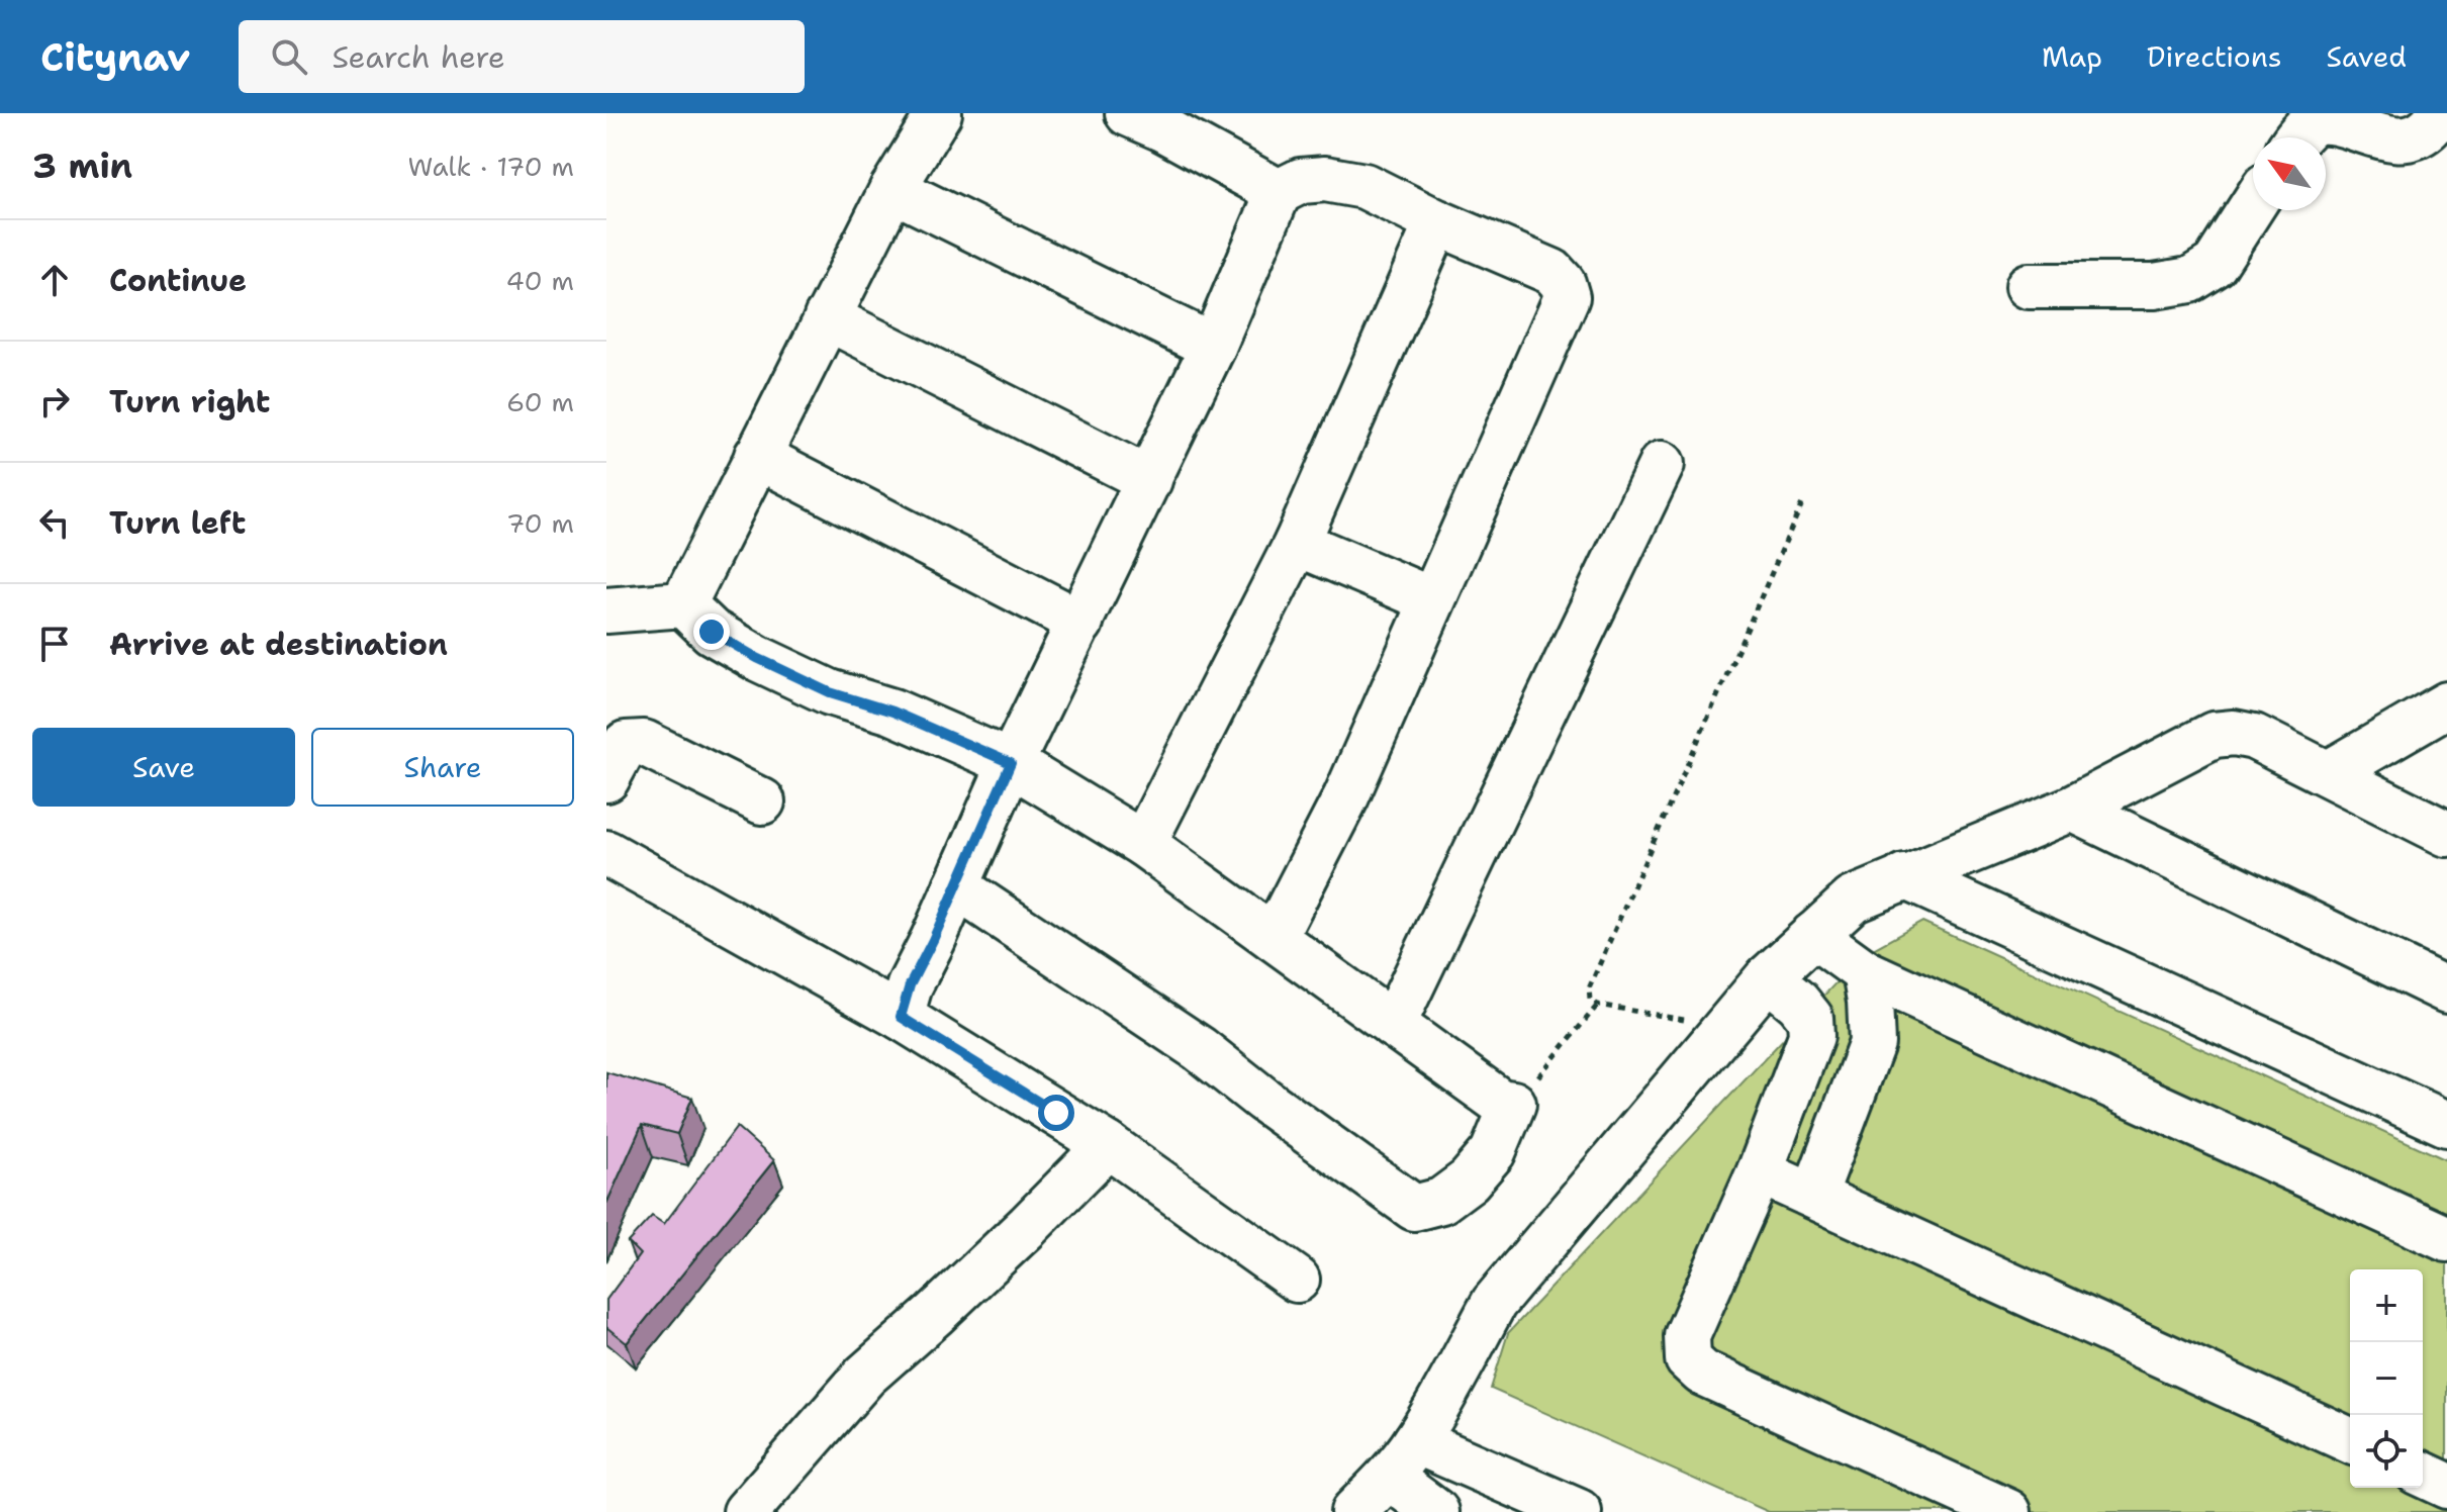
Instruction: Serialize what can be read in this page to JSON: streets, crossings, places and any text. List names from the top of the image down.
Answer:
{
  "north": "top left",
  "page": {
    "header": "Citynav",
    "search": "Search here",
    "nav": ["Map", "Directions", "Saved"],
    "heading": ["3 min", "Walk · 170 m"],
    "list": [
      ["Continue", "40 m"],
      ["Turn right", "60 m"],
      ["Turn left", "70 m"],
      "Arrive at destination"
    ],
    "buttons": ["Save", "Share"],
    "map_buttons": ["+", "−"]
  }
}
